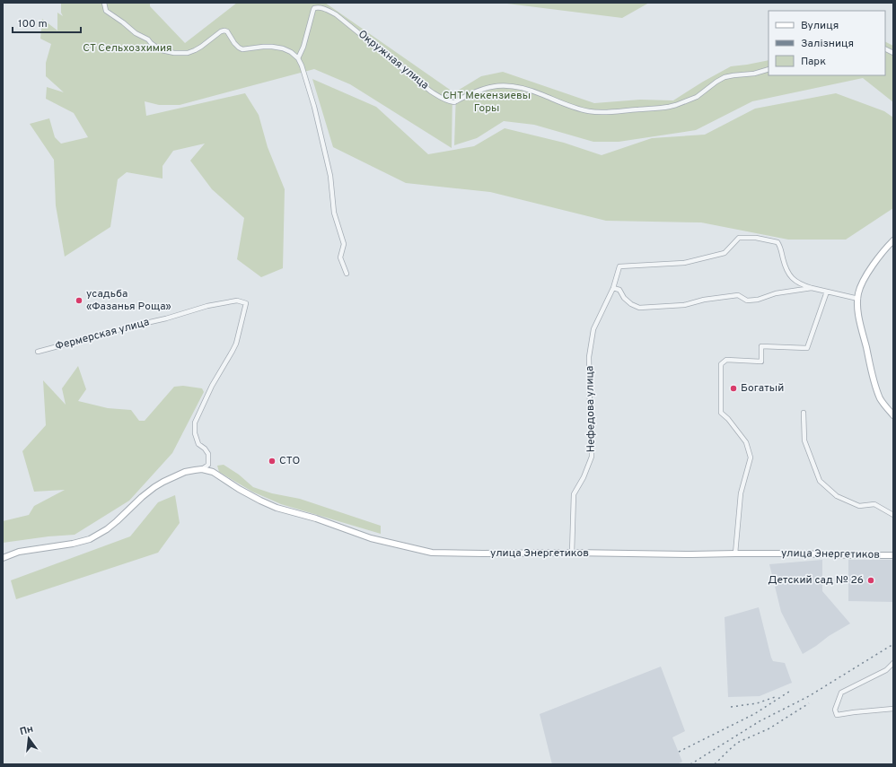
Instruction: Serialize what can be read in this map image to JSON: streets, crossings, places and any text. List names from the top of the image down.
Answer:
{
  "streets": {
    "main road": ["улица Энергетиков"],
    "street": ["Окружная улица", "Фермерская улица", "Нефедова улица"]
  },
  "crossings": [
    ["Фермерская улица", "улица Энергетиков"],
    ["Нефедова улица", "улица Энергетиков"]
  ],
  "parks": ["СТ Сельхозхимия", "СНТ Мекензиевы Горы"],
  "places": [
    "усадьба «Фазанья Роща»",
    "Богатый",
    "СТО",
    "Детский сад № 26"
  ],
  "legend": ["Вулиця", "Залізниця", "Парк"],
  "scale_bar": "100 m",
  "north": "top"
}
